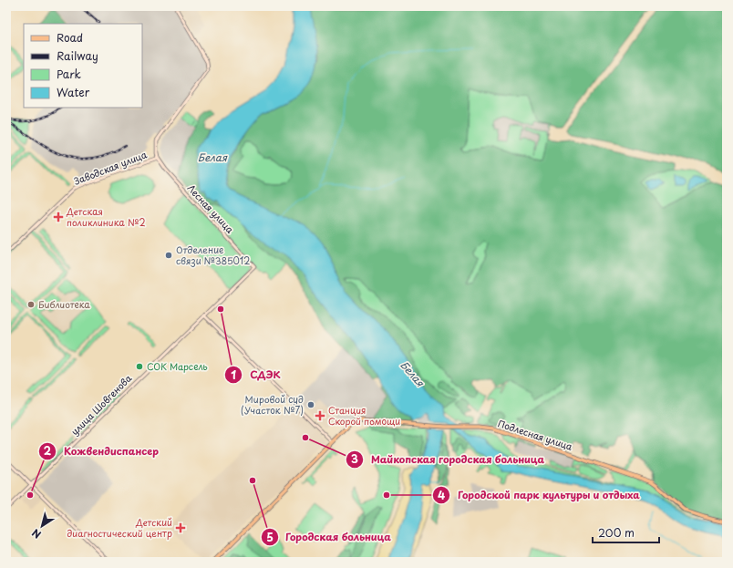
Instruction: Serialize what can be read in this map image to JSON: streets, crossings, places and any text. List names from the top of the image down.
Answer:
{
  "streets": {
    "main road": [
      "Заводская улица",
      "Лесная улица",
      "улица Шовгенова",
      "Подлесная улица"
    ]
  },
  "crossings": [
    ["Заводская улица", "Лесная улица"],
    ["Лесная улица", "улица Шовгенова"]
  ],
  "water": ["Белая"],
  "places": {
    "health": ["Детская поликлиника №2", "Станция Скорой помощи", "Детский диагностический центр"],
    "other": [
      "Отделение связи №385012",
      "Библиотека",
      "СДЭК",
      "СОК Марсель",
      "Мировой суд (Участок №7)",
      "Майкопская городская больница",
      "Городская больница",
      "Кожвендиспансер",
      "Городской парк культуры и отдыха"
    ]
  },
  "legend": [
    "Road",
    "Railway",
    "Park",
    "Water"
  ],
  "scale_bar": "200 m",
  "north": "bottom left"
}
